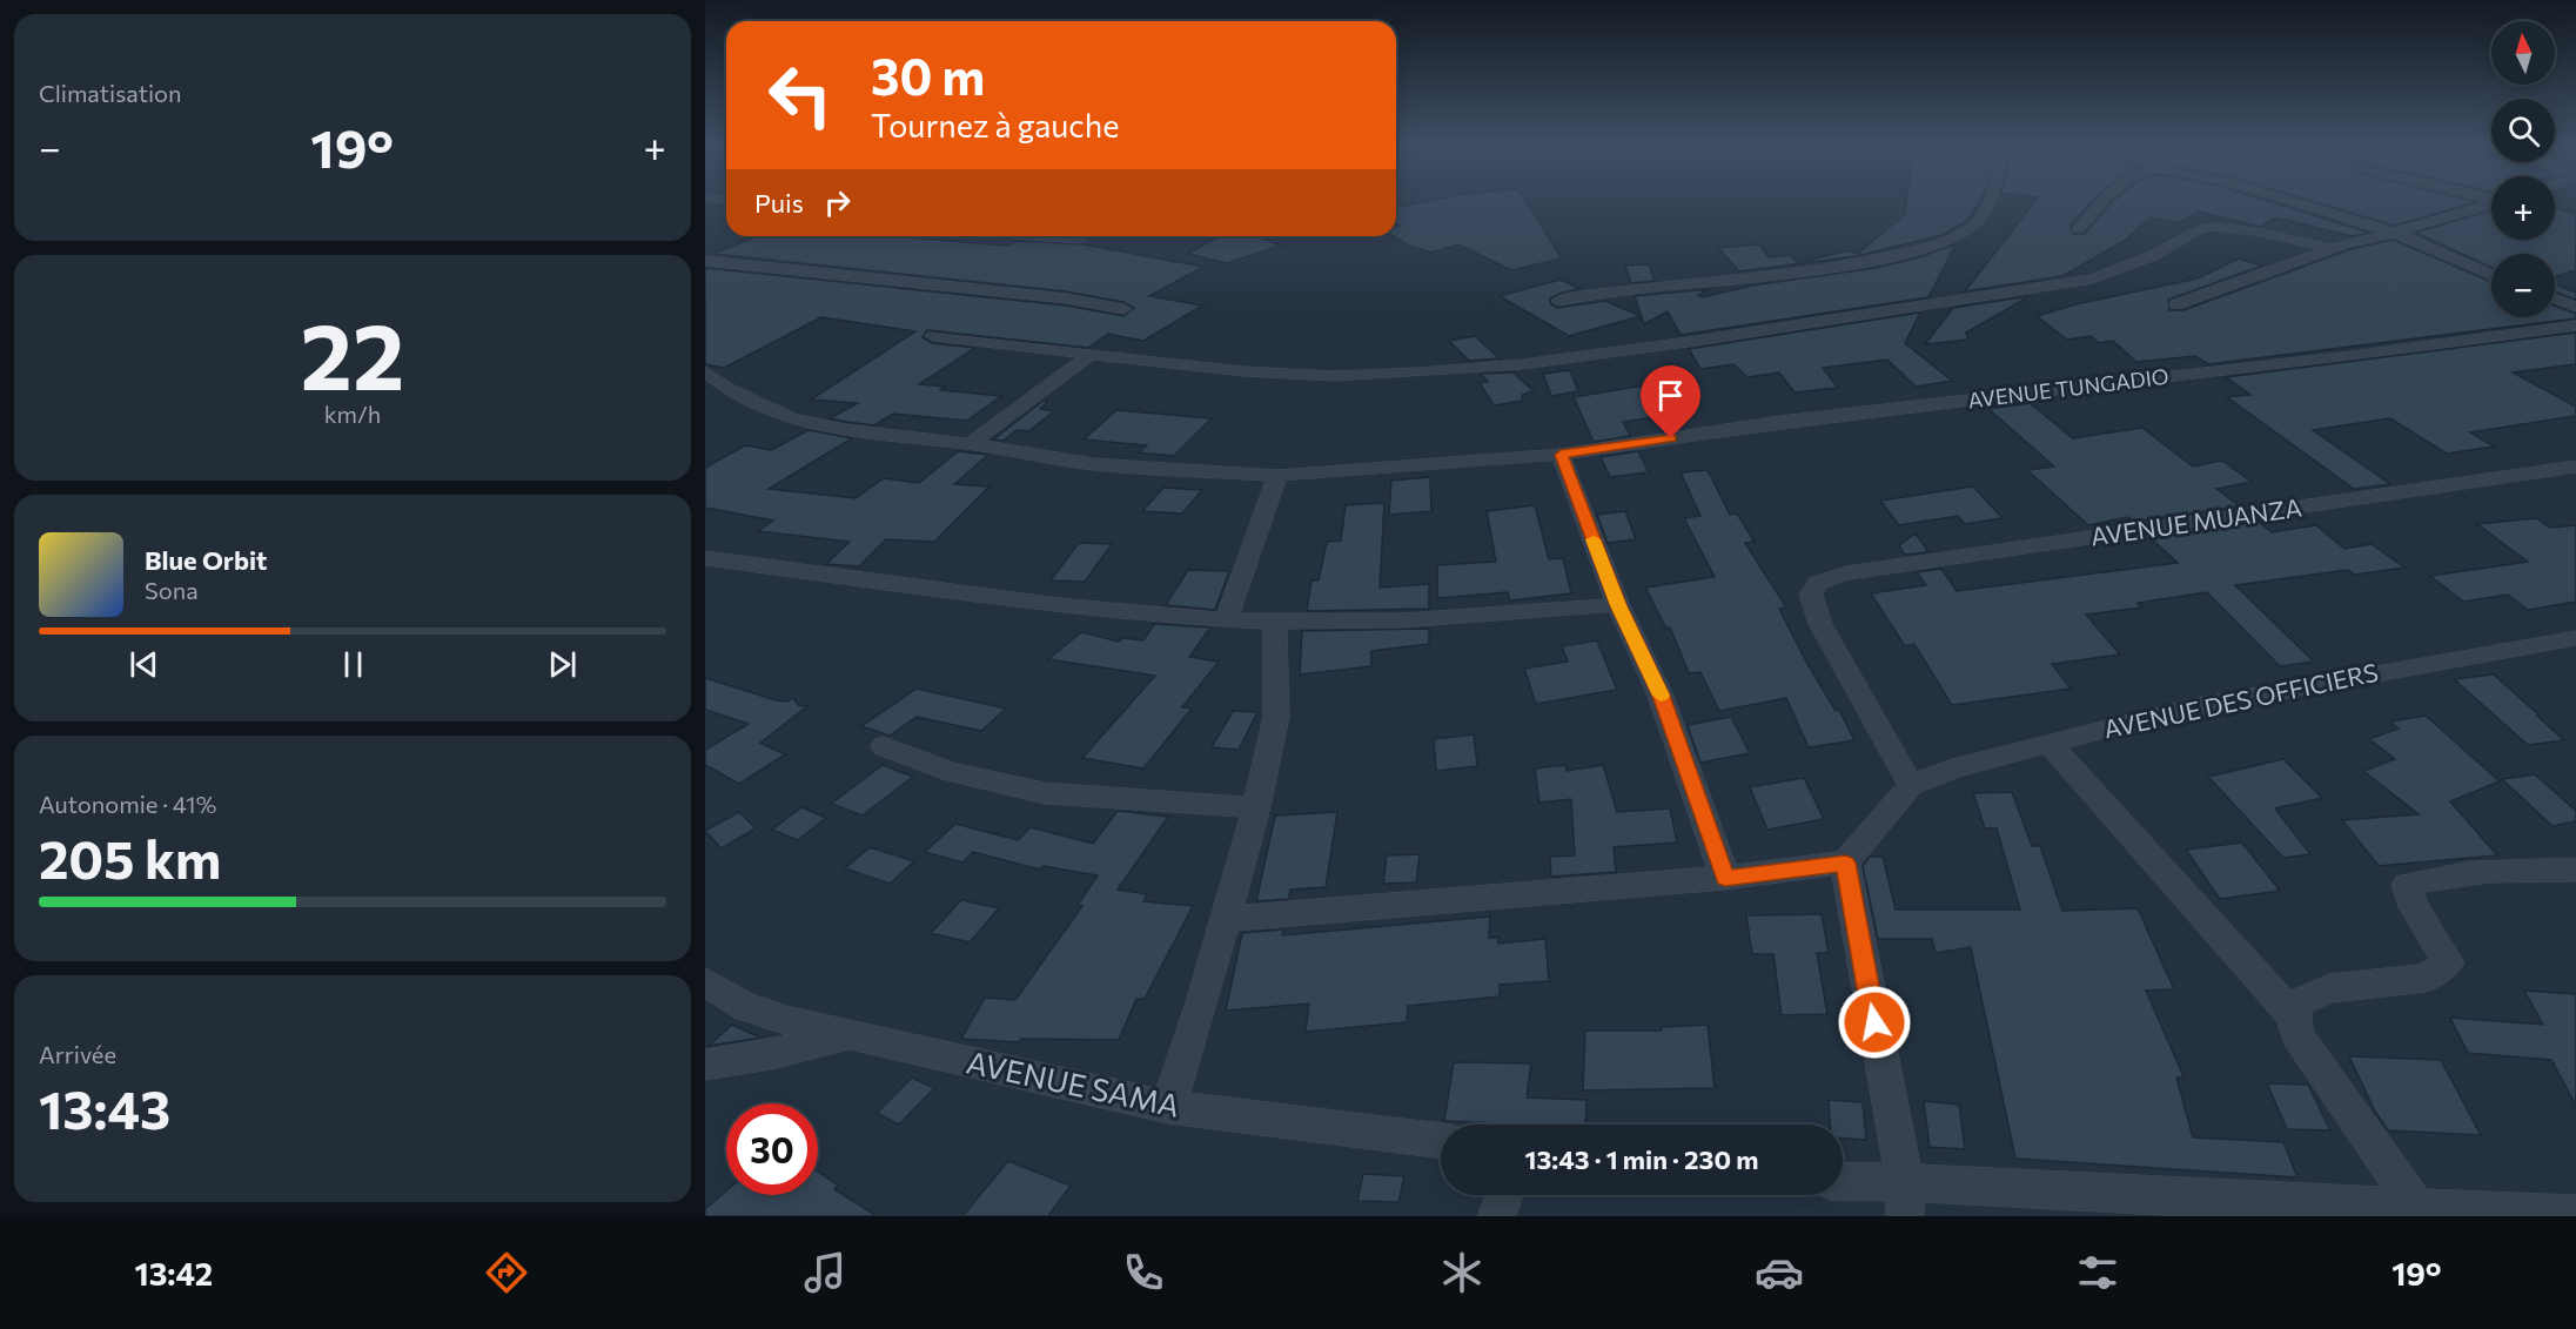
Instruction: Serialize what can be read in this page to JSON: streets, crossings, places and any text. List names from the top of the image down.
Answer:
{
  "streets": {
    "street": [
      "AVENUE TUNGADIO",
      "AVENUE MUANZA",
      "AVENUE DES OFFICIERS",
      "AVENUE SAMA"
    ]
  },
  "crossings": [
    ["AVENUE MUANZA", "AVENUE DES OFFICIERS"]
  ],
  "north": "top",
  "page": {
    "tile": [
      "Climatisation",
      ["22", "km/h"],
      ["Autonomie · 41%", "205 km"],
      ["Arrivée", "13:43"]
    ],
    "map_buttons": ["+", "−"],
    "turn": ["30 m", "Tournez à gauche"],
    "heat": ["−", "19°", "+"],
    "then": "Puis",
    "song": ["Blue Orbit", "Sona"],
    "limit": "30",
    "trip": "13:43 · 1 min · 230 m",
    "tabs": ["13:42", "19°"]
  }
}
